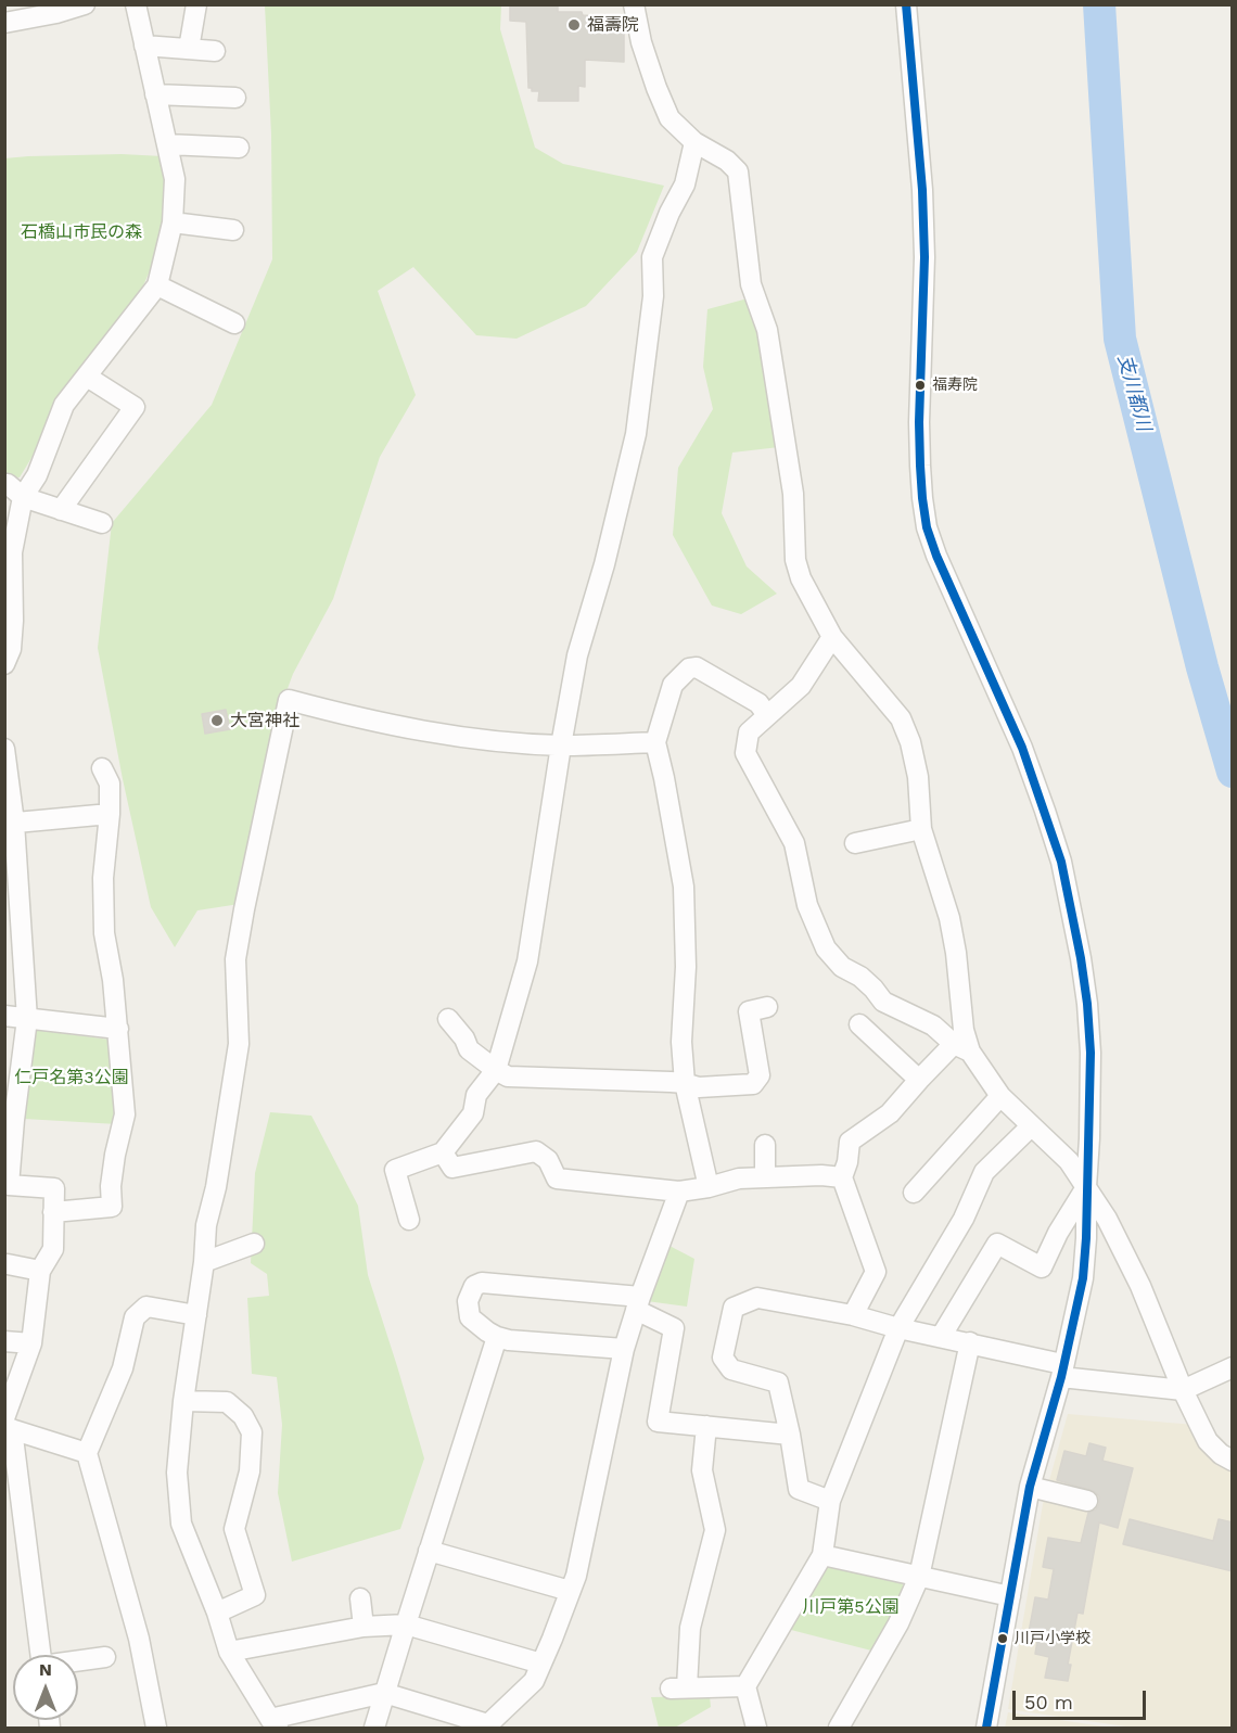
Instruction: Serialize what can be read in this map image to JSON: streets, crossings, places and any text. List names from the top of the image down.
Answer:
{
  "water": ["支川都川"],
  "parks": ["石橋山市民の森", "仁戸名第3公園", "川戸第5公園"],
  "places": [
    "福壽院",
    "福寿院",
    "大宮神社",
    "川戸小学校"
  ],
  "scale_bar": "50 m",
  "north": "top"
}
